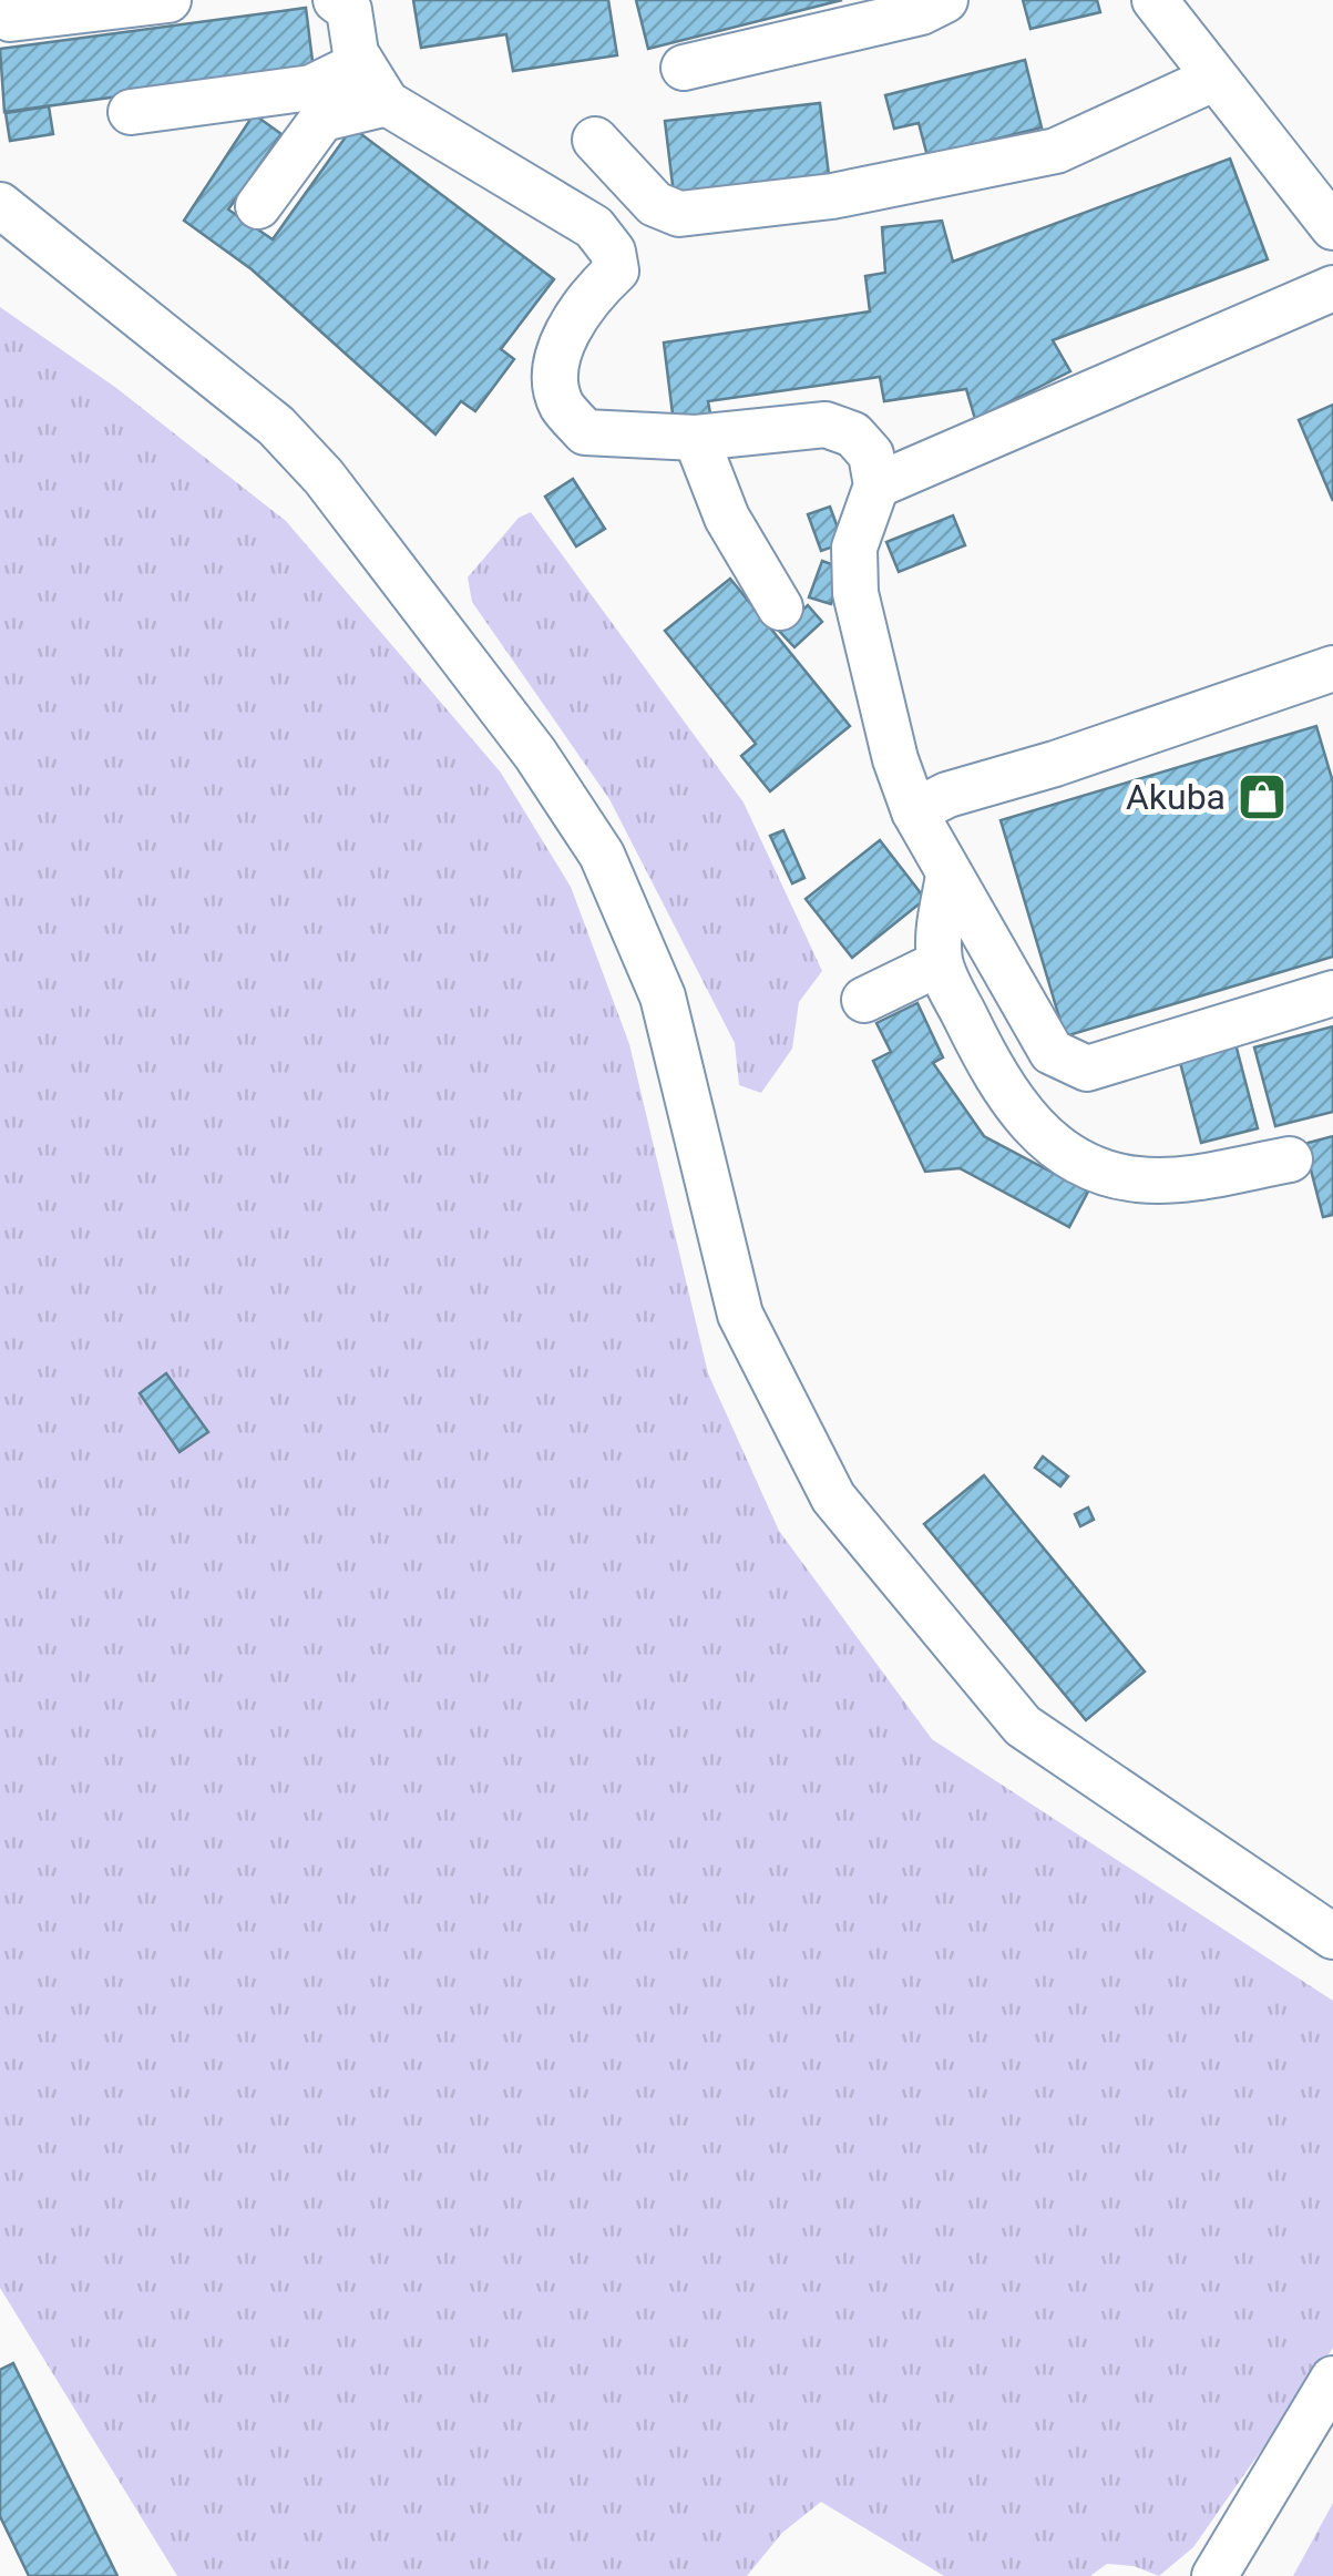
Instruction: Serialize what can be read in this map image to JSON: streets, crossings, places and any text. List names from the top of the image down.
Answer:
{
  "places": {
    "shop": ["Akuba"]
  }
}
